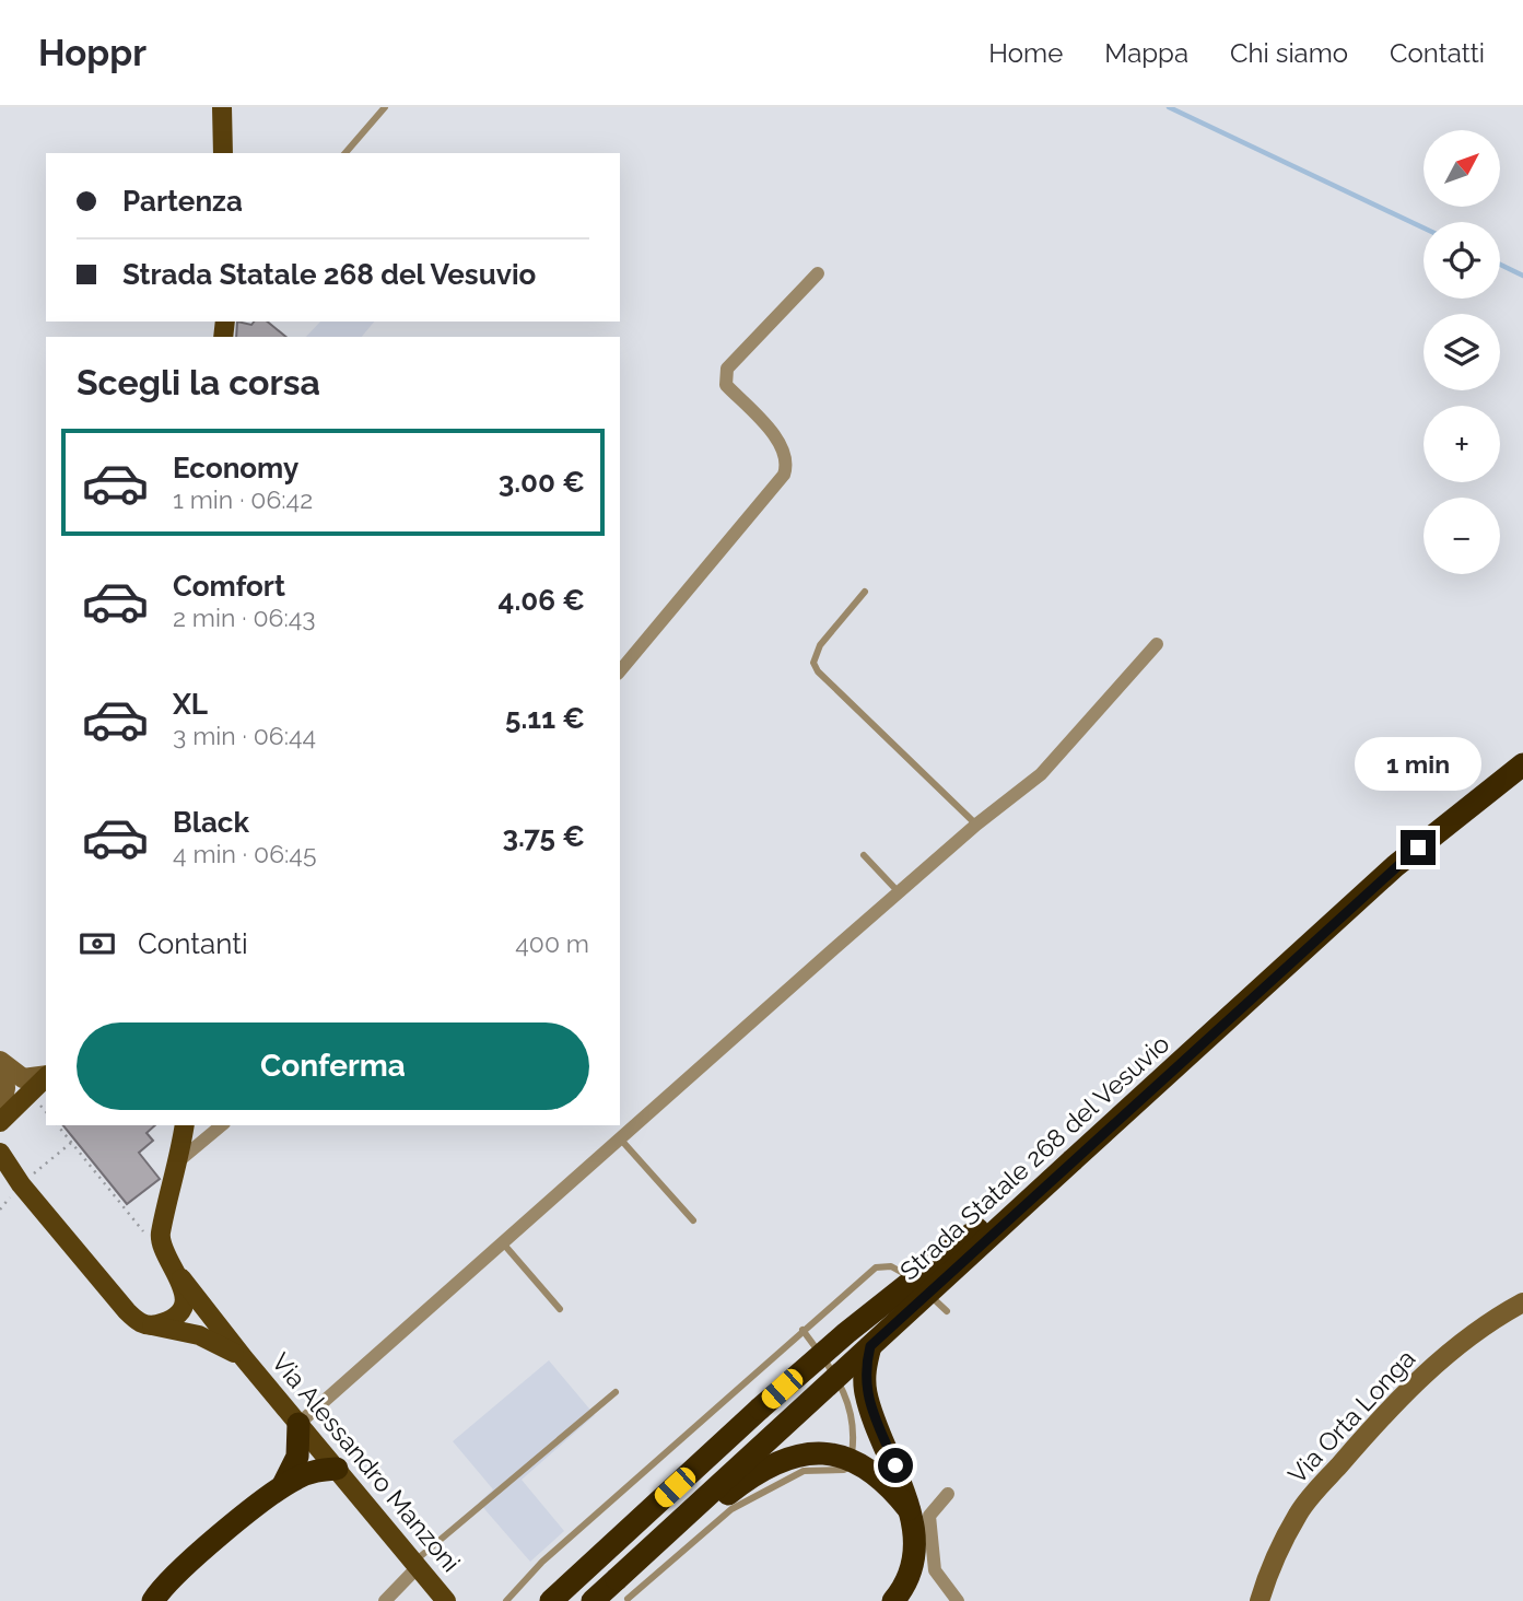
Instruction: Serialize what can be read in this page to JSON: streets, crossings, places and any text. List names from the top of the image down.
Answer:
{
  "streets": {
    "highway": ["Strada Statale 268 del Vesuvio"],
    "main road": ["Via Alessandro Manzoni"],
    "street": ["Via Orta Longa"]
  },
  "north": "top right",
  "page": {
    "header": "Hoppr",
    "nav": [
      "Home",
      "Mappa",
      "Chi siamo",
      "Contatti"
    ],
    "map_buttons": ["+", "−"],
    "banner": ["Partenza", "Strada Statale 268 del Vesuvio"],
    "heading": "Scegli la corsa",
    "list": [
      {
        "name": "Economy",
        "note": "1 min · 06:42",
        "value": "3.00 €"
      },
      {
        "name": "Comfort",
        "note": "2 min · 06:43",
        "value": "4.06 €"
      },
      {
        "name": "XL",
        "note": "3 min · 06:44",
        "value": "5.11 €"
      },
      {
        "name": "Black",
        "note": "4 min · 06:45",
        "value": "3.75 €"
      }
    ],
    "bubble": "1 min",
    "pay": ["Contanti", "400 m"],
    "buttons": "Conferma"
  }
}
